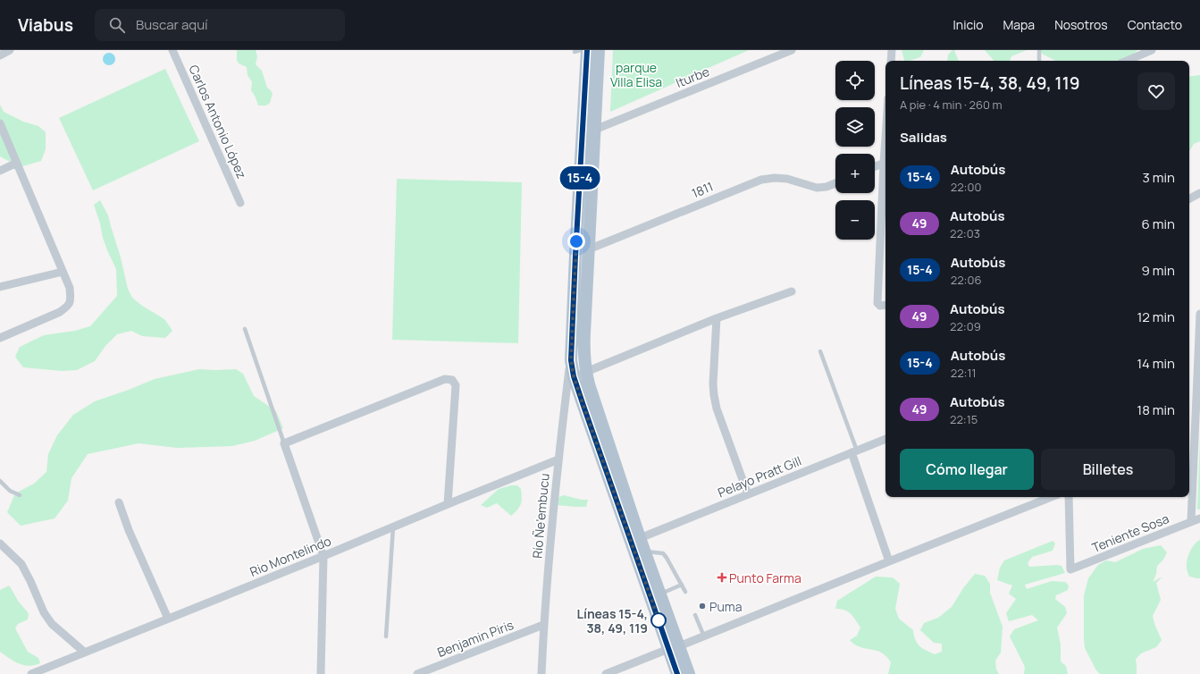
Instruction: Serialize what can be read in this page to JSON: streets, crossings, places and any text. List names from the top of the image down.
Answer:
{
  "streets": {
    "street": [
      "Iturbe",
      "Carlos Antonio López",
      "1811",
      "Pelayo Pratt Gill",
      "Río Ñe'embucu",
      "Teniente Sosa",
      "Rio Montelindo",
      "Benjamin Piris"
    ]
  },
  "crossings": [
    ["Río Ñe'embucu", "Rio Montelindo"],
    ["Río Ñe'embucu", "Benjamin Piris"]
  ],
  "parks": ["parque Villa Elisa"],
  "places": {
    "health": ["Punto Farma"],
    "other": ["Puma", "Líneas 15-4, 38, 49, 119"]
  },
  "lines": ["bus line 15-4"],
  "page": {
    "header": "Viabus",
    "search": "Buscar aquí",
    "nav": [
      "Inicio",
      "Mapa",
      "Nosotros",
      "Contacto"
    ],
    "on_map": "15-4",
    "map_buttons": ["+", "−"],
    "heading": [
      ["Líneas 15-4, 38, 49, 119", "A pie · 4 min · 260 m"],
      "Salidas"
    ],
    "list": [
      {
        "mark": "15-4",
        "name": "Autobús",
        "note": "22:00",
        "value": "3 min"
      },
      {
        "mark": "49",
        "name": "Autobús",
        "note": "22:03",
        "value": "6 min"
      },
      {
        "mark": "15-4",
        "name": "Autobús",
        "note": "22:06",
        "value": "9 min"
      },
      {
        "mark": "49",
        "name": "Autobús",
        "note": "22:09",
        "value": "12 min"
      },
      {
        "mark": "15-4",
        "name": "Autobús",
        "note": "22:11",
        "value": "14 min"
      },
      {
        "mark": "49",
        "name": "Autobús",
        "note": "22:15",
        "value": "18 min"
      }
    ],
    "buttons": ["Cómo llegar", "Billetes"]
  }
}
